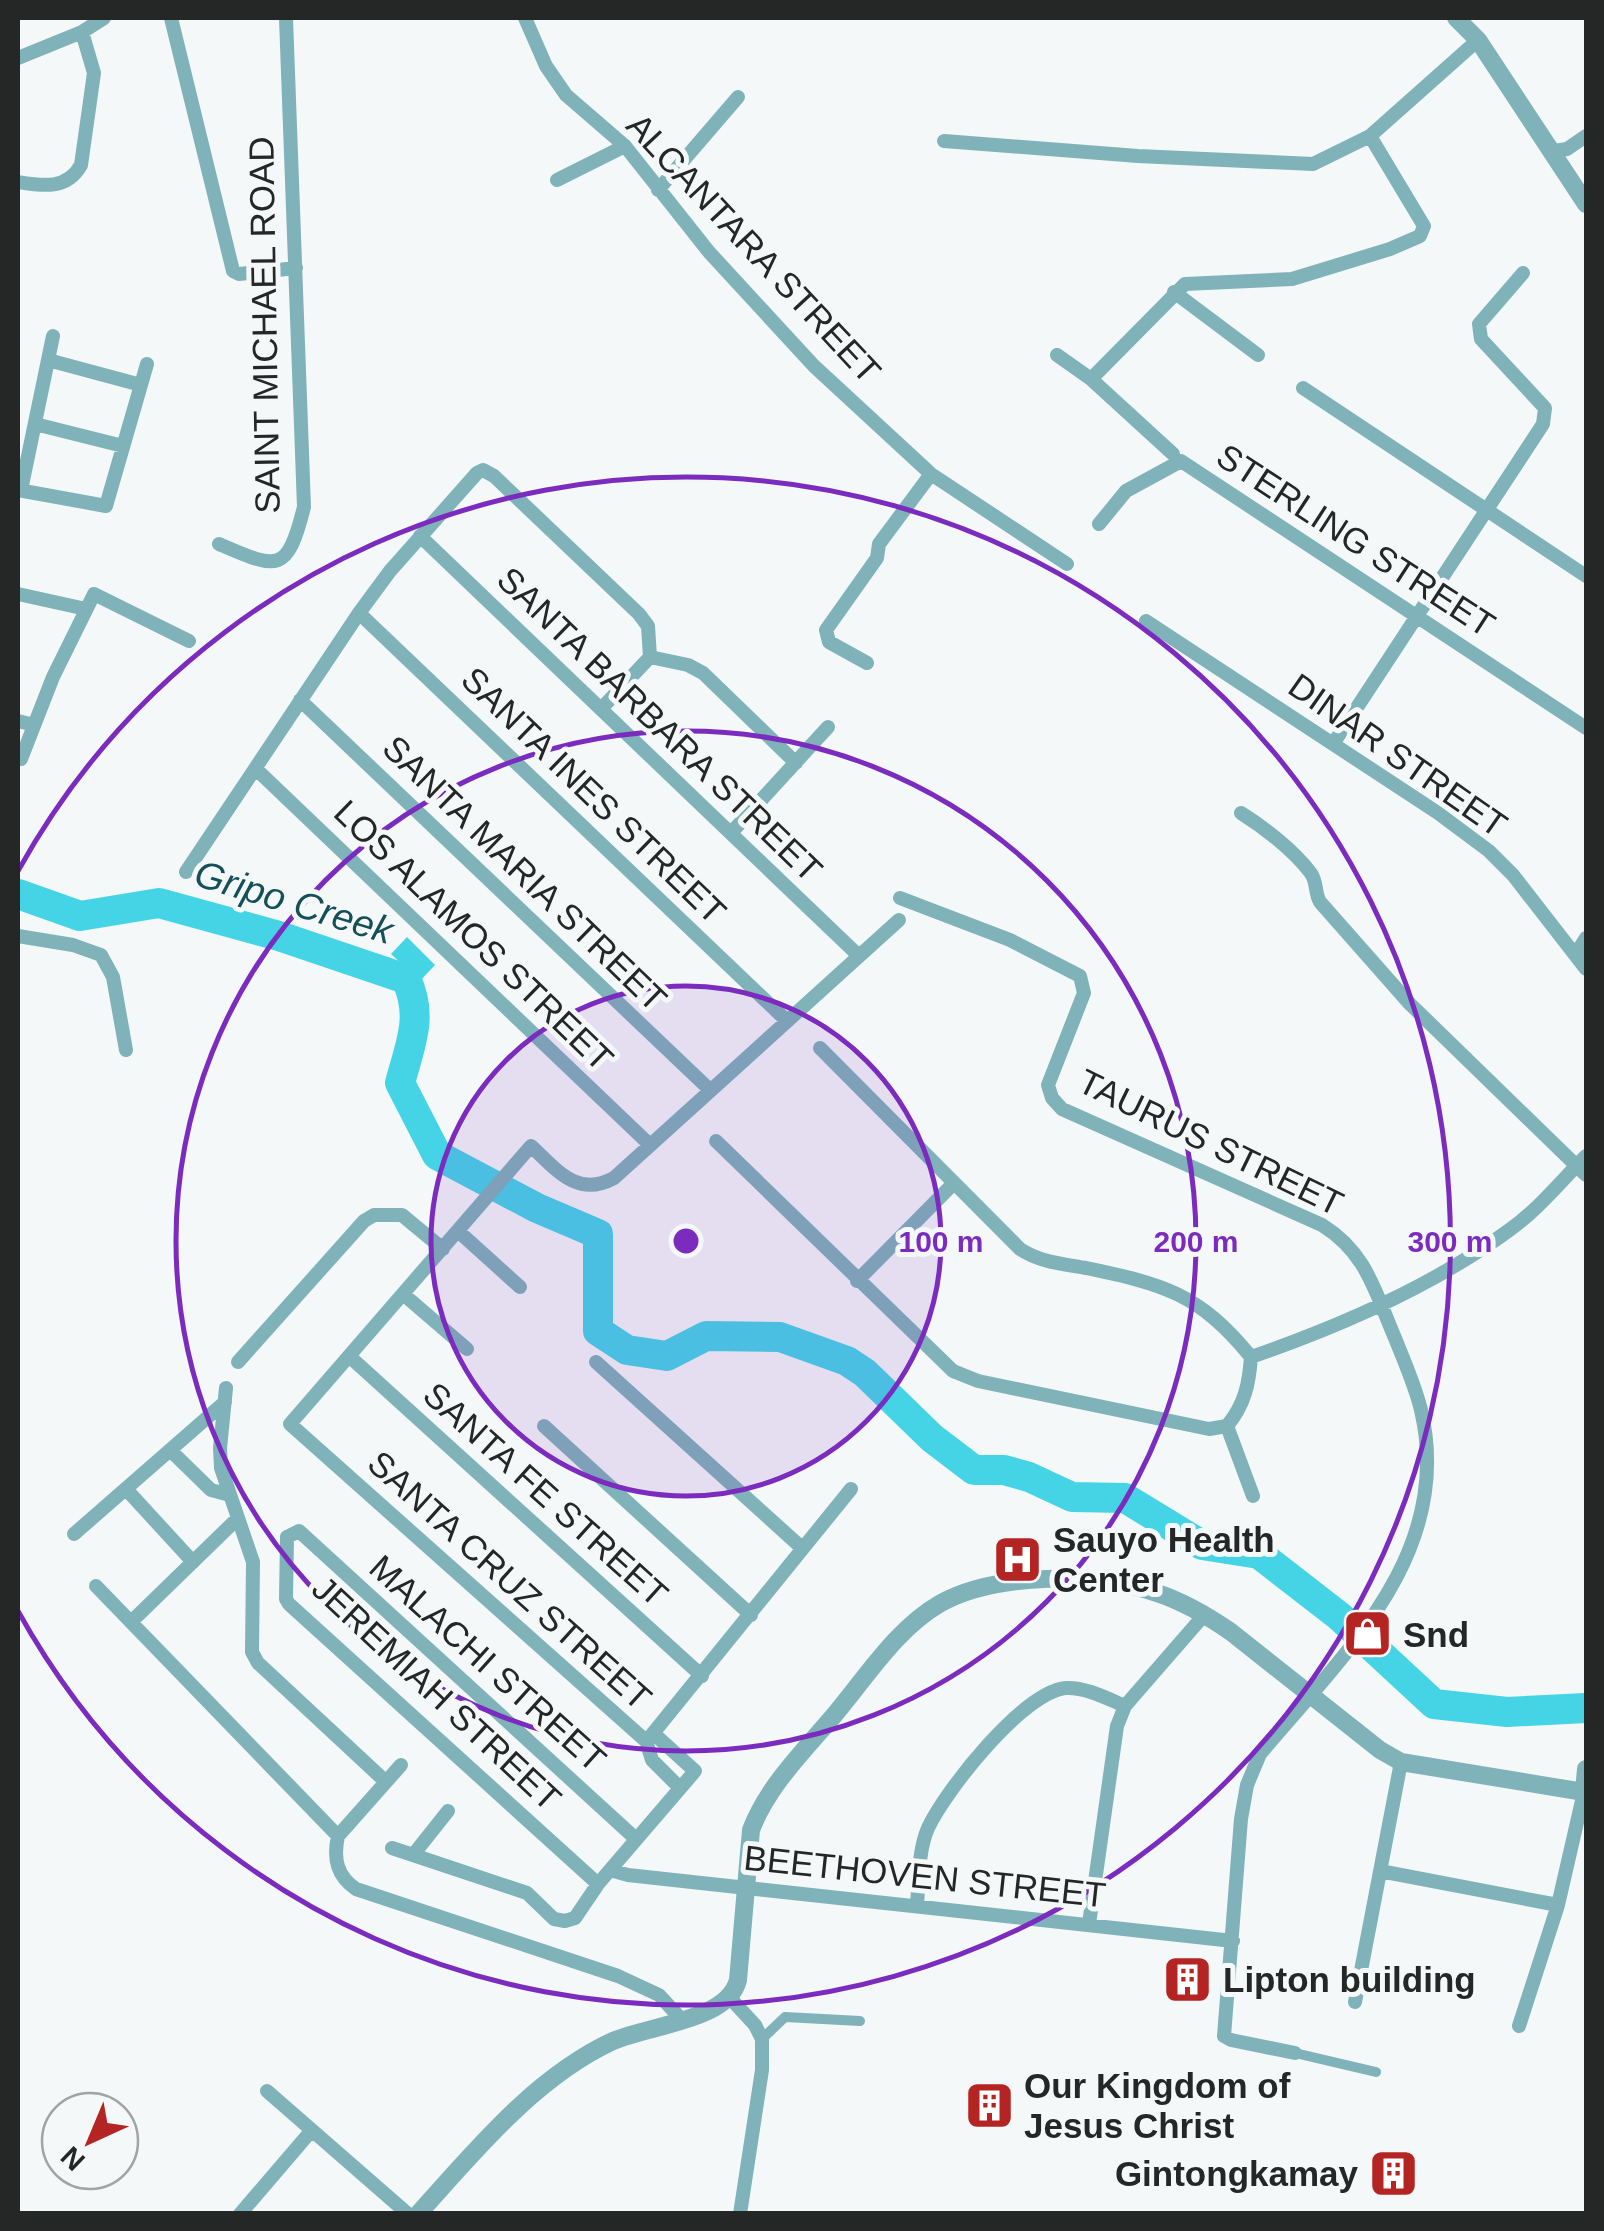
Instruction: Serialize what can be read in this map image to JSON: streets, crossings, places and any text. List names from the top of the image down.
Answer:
{
  "streets": {
    "street": [
      "ALCANTARA STREET",
      "SAINT MICHAEL ROAD",
      "STERLING STREET",
      "SANTA BARBARA STREET",
      "DINAR STREET",
      "SANTA INES STREET",
      "SANTA MARIA STREET",
      "LOS ALAMOS STREET",
      "TAURUS STREET",
      "SANTA FE STREET",
      "SANTA CRUZ STREET",
      "MALACHI STREET",
      "JEREMIAH STREET",
      "BEETHOVEN STREET"
    ]
  },
  "crossings": [
    ["TAURUS STREET", "BEETHOVEN STREET"],
    ["SANTA FE STREET", "SANTA CRUZ STREET"],
    ["MALACHI STREET", "JEREMIAH STREET"]
  ],
  "water": ["Gripo Creek"],
  "places": {
    "hospital": ["Sauyo Health Center"],
    "shop": ["Snd"],
    "building": ["Lipton building", "Our Kingdom of Jesus Christ", "Gintongkamay"]
  },
  "north": "bottom left",
  "rings": ["100 m", "200 m", "300 m"]
}
